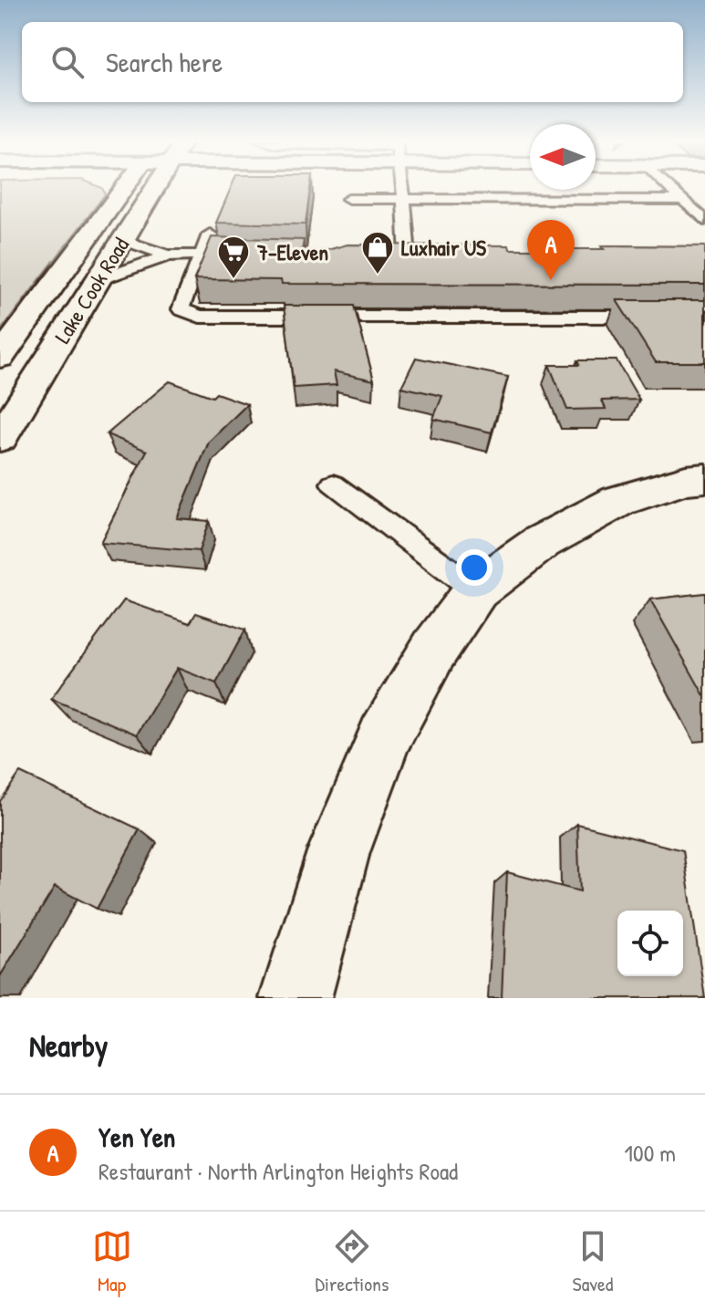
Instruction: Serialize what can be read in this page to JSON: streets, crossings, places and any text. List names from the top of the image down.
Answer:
{
  "streets": {
    "main road": ["Lake Cook Road"]
  },
  "places": {
    "shop": ["Luxhair US"],
    "supermarket": ["7-Eleven"]
  },
  "north": "left",
  "page": {
    "search": "Search here",
    "pins": "A",
    "heading": "Nearby",
    "list": [
      {
        "mark": "A",
        "name": "Yen Yen",
        "note": "Restaurant · North Arlington Heights Road",
        "value": "100 m"
      }
    ],
    "nav": ["Map", "Directions", "Saved"]
  }
}
